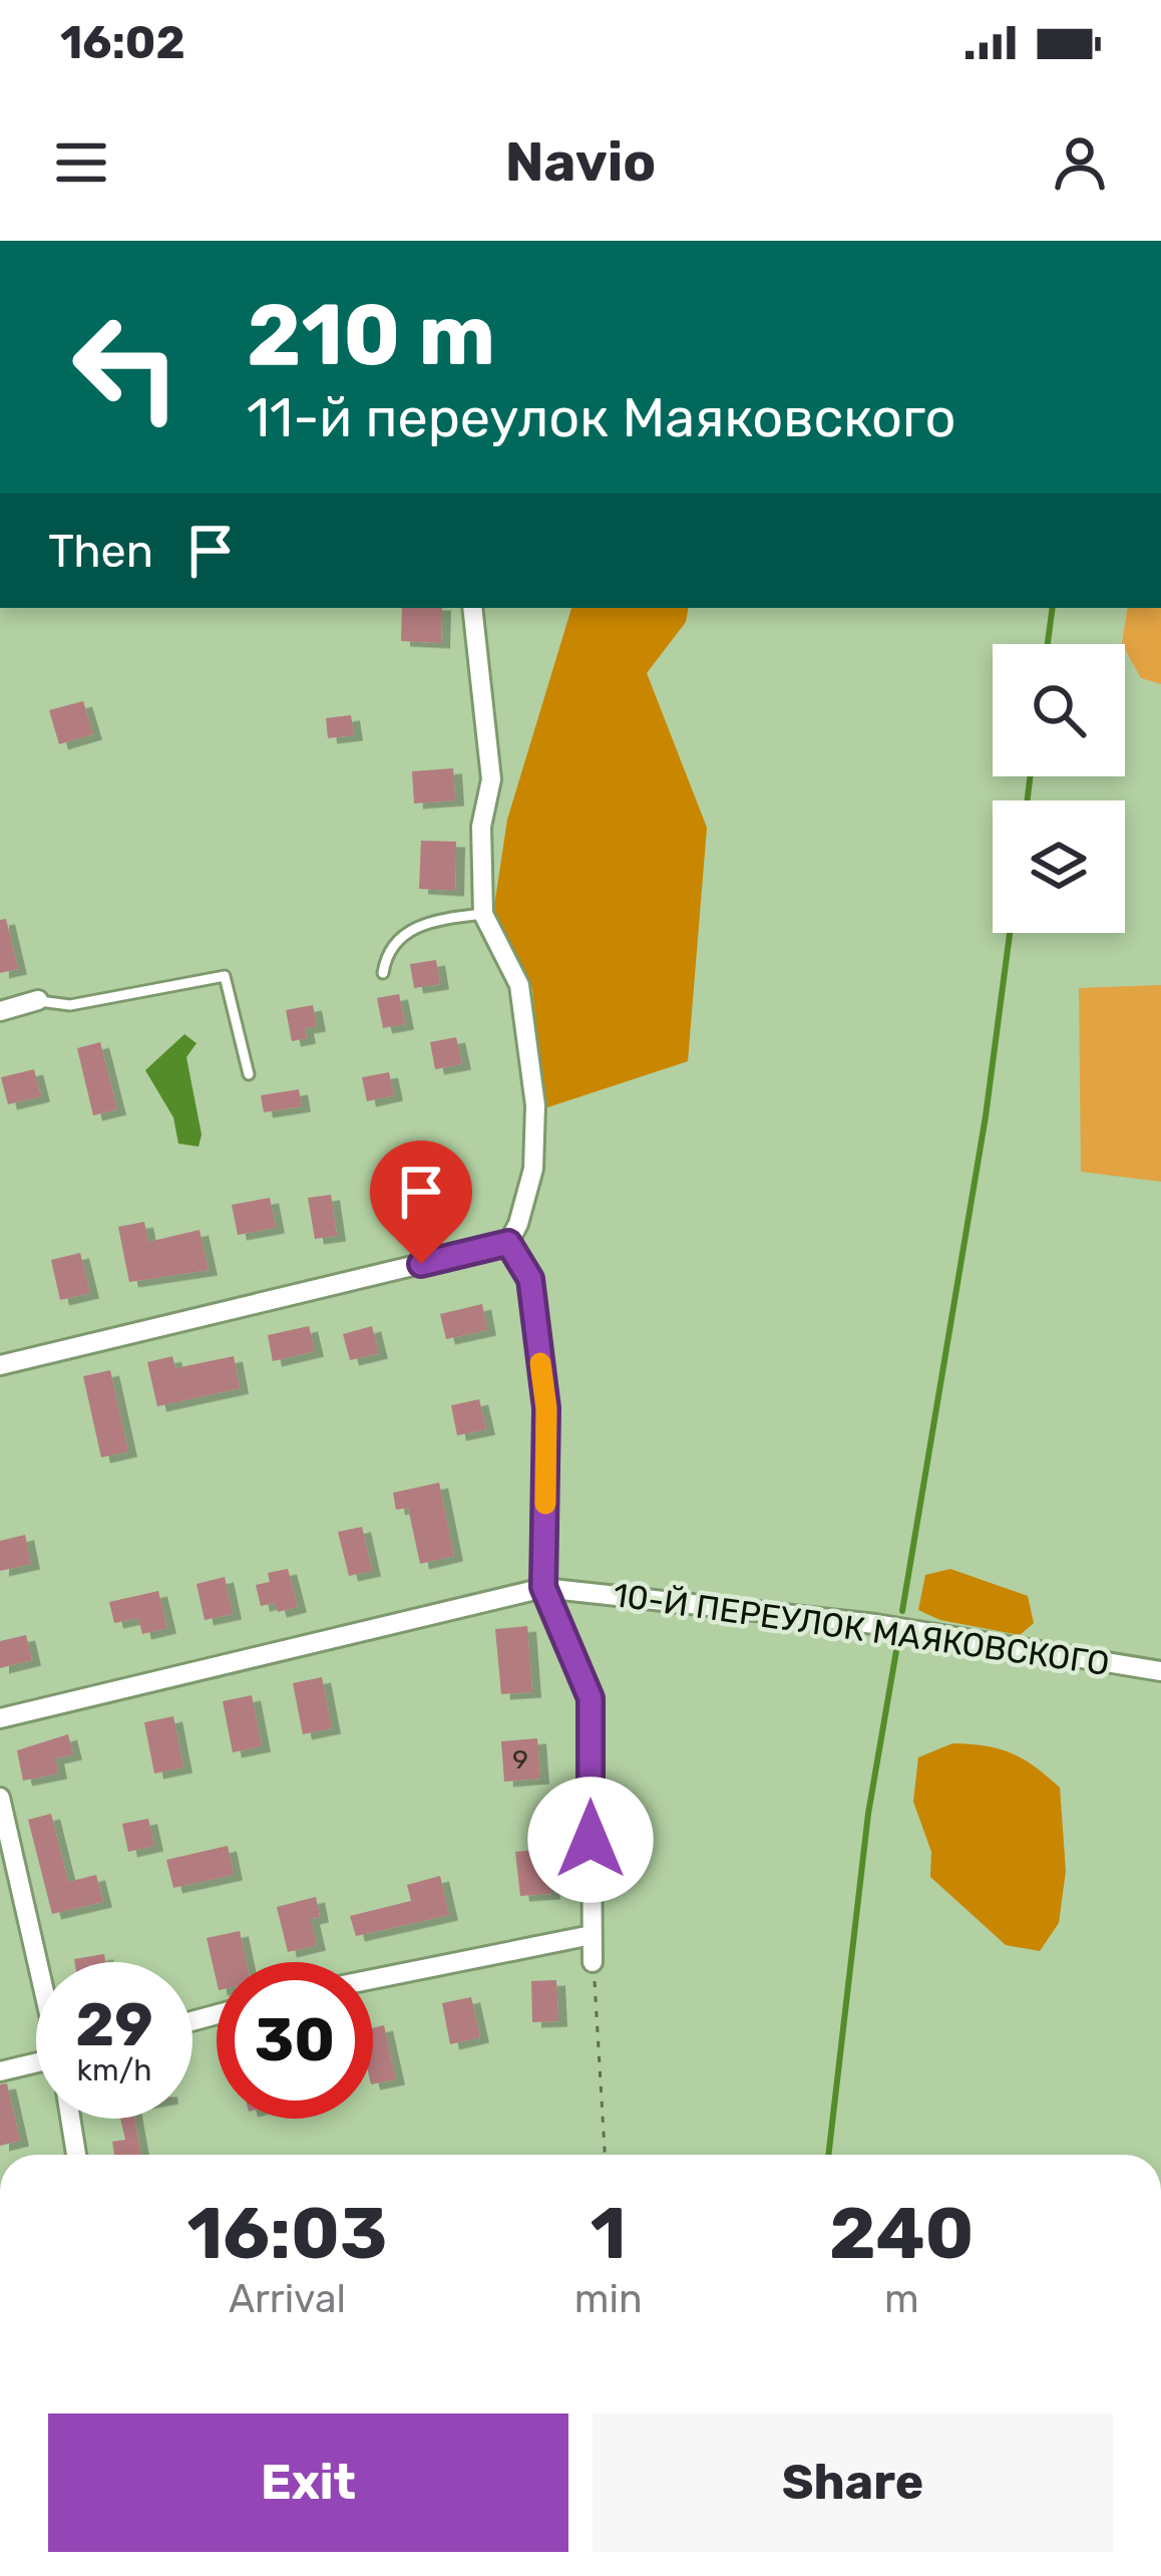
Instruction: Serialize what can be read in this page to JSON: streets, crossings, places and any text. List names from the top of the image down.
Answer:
{
  "streets": {
    "street": ["10-Й ПЕРЕУЛОК МАЯКОВСКОГО"]
  },
  "house_numbers": ["9"],
  "page": {
    "status": "16:02",
    "header": "Navio",
    "turn": ["210 m", "11-й переулок Маяковского"],
    "then": "Then",
    "speed": "29 km/h",
    "limit": "30",
    "eta": [
      "16:03",
      "Arrival",
      "1",
      "min",
      "240",
      "m"
    ],
    "buttons": ["Exit", "Share"]
  }
}
